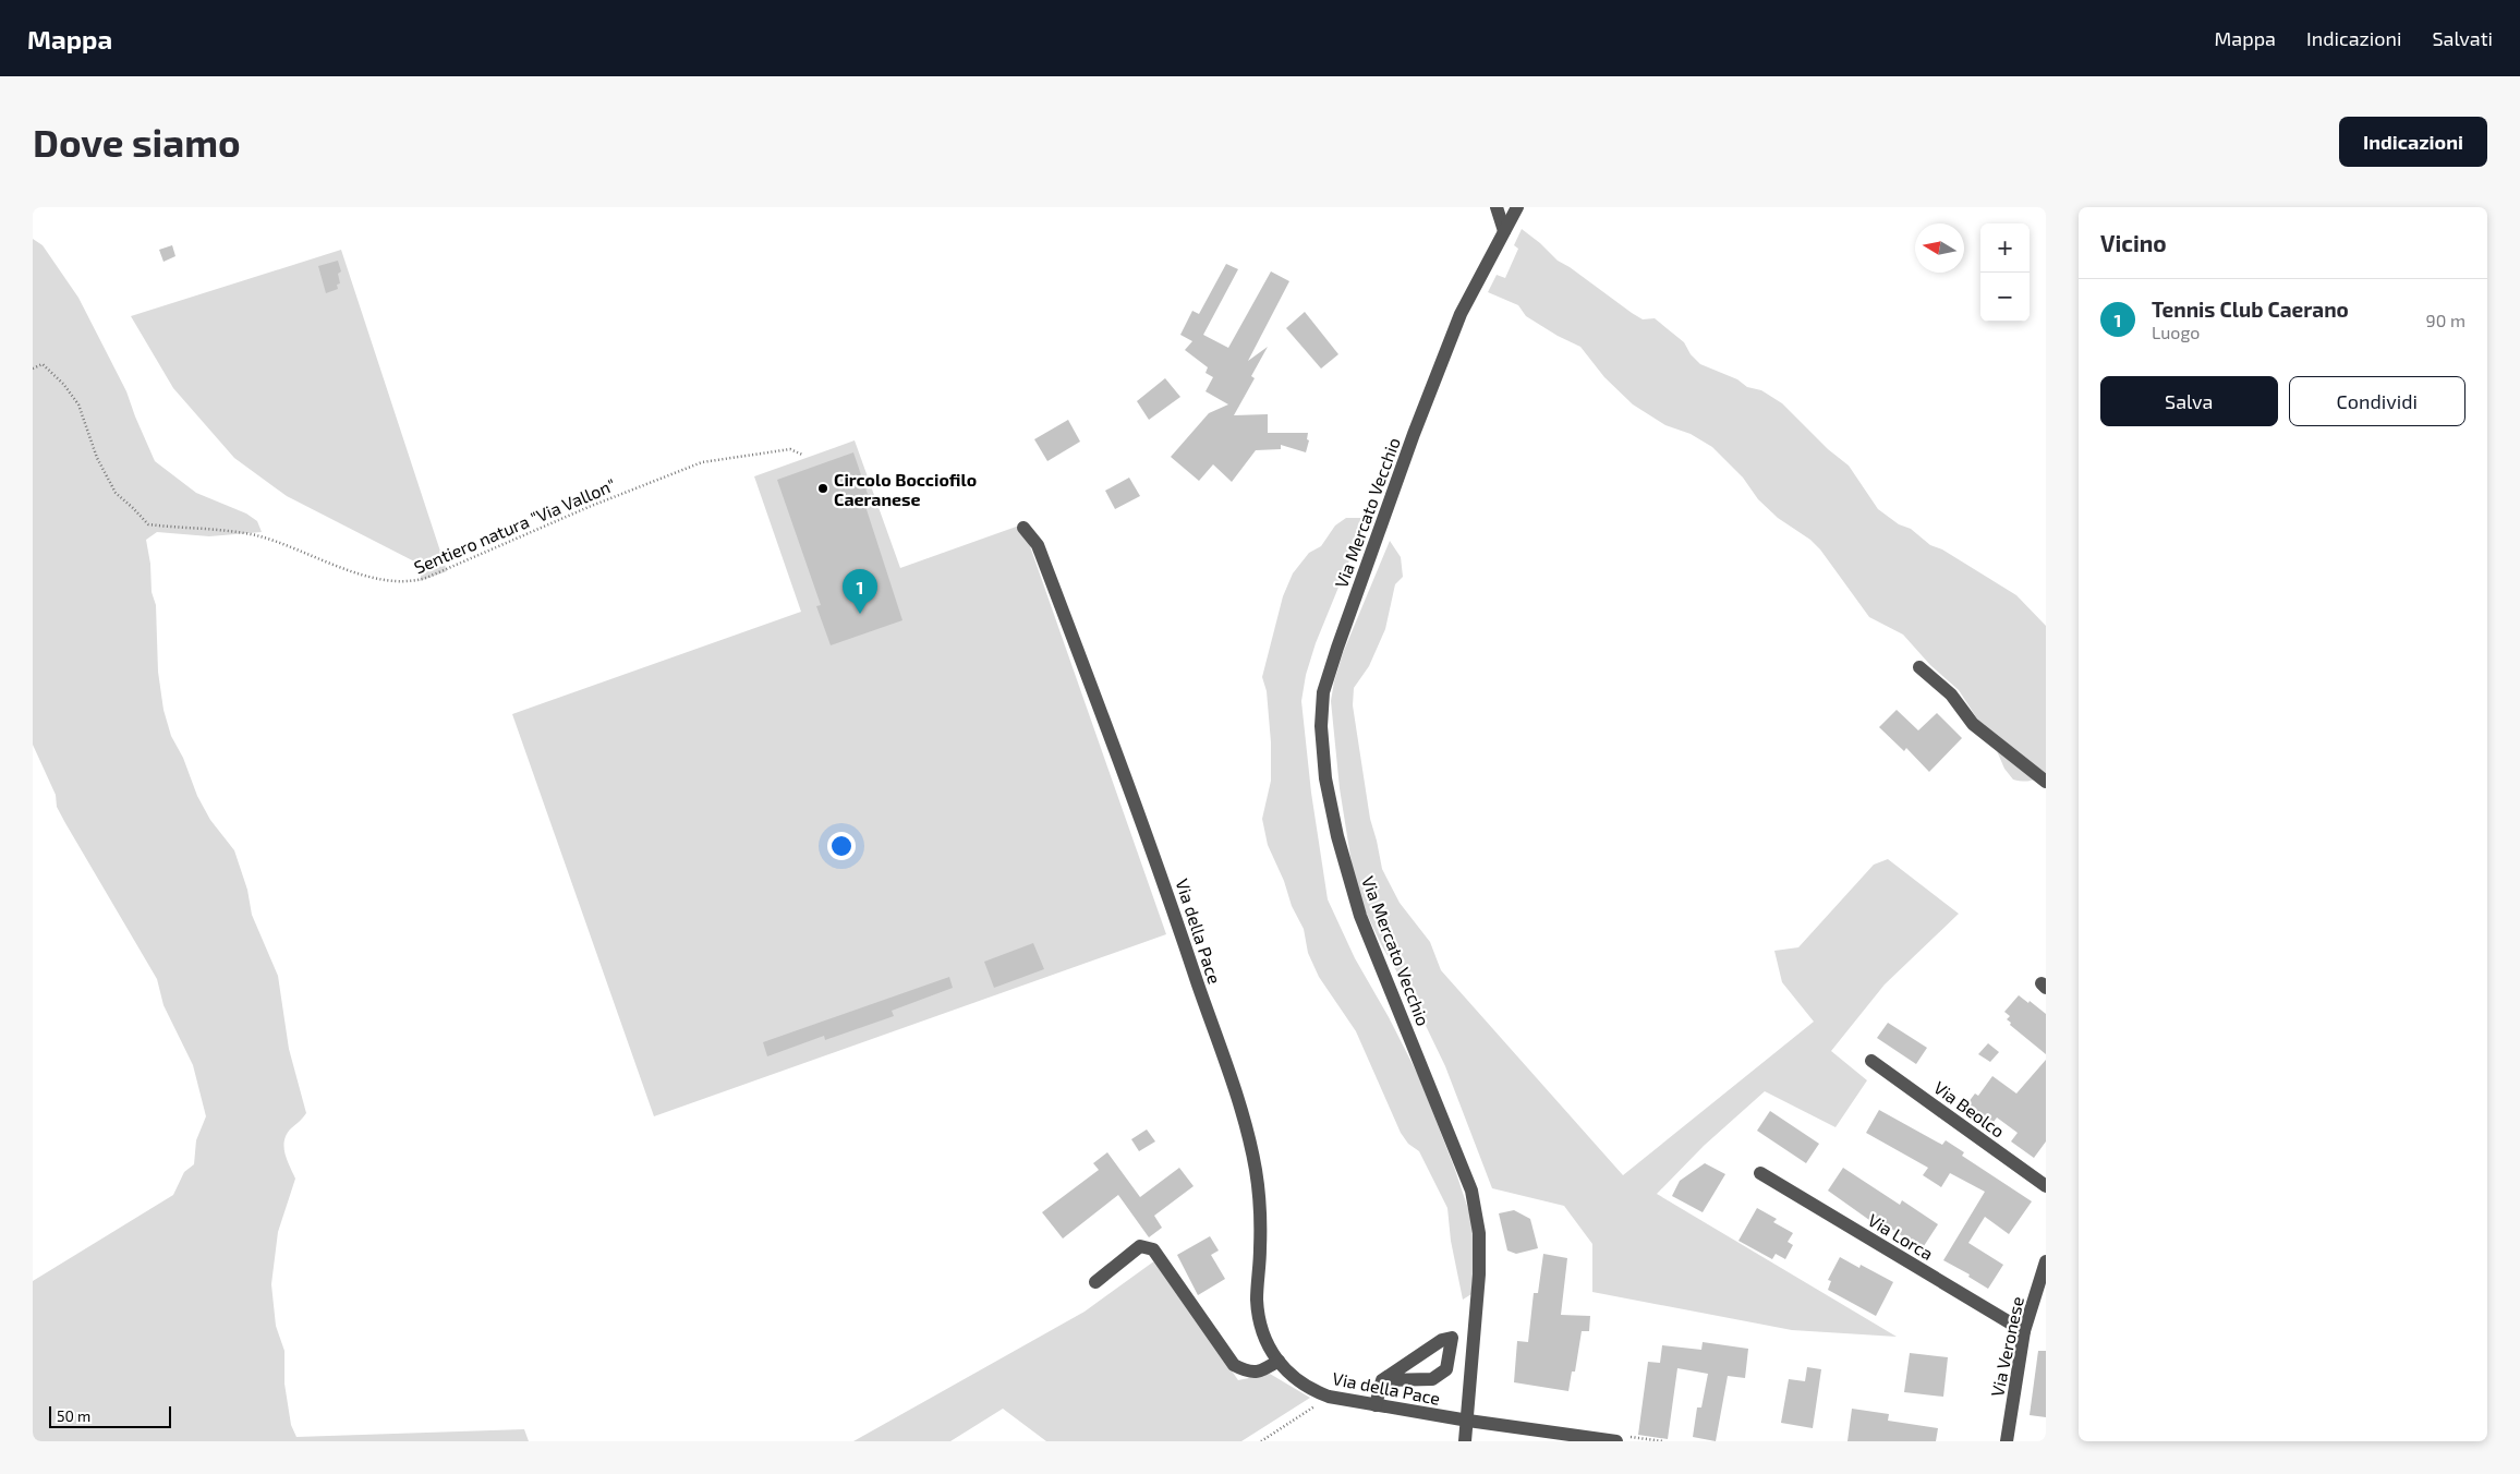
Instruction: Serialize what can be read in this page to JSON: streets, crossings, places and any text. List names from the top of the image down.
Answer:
{
  "streets": {
    "street": [
      "Via Mercato Vecchio",
      "Via della Pace",
      "Via Beolco",
      "Via Lorca",
      "Via Veronese"
    ],
    "path": ["Sentiero natura \"Via Vallon\""]
  },
  "crossings": [
    ["Via Mercato Vecchio", "Via della Pace"],
    ["Via Lorca", "Via Veronese"]
  ],
  "places": ["Circolo Bocciofilo Caeranese"],
  "scale_bar": "50 m",
  "north": "left",
  "page": {
    "header": "Mappa",
    "nav": ["Mappa", "Indicazioni", "Salvati"],
    "buttons": [
      "Indicazioni",
      ["Salva", "Condividi"]
    ],
    "title": "Dove siamo",
    "heading": "Vicino",
    "map_buttons": ["+", "−"],
    "list": [
      {
        "mark": "1",
        "name": "Tennis Club Caerano",
        "note": "Luogo",
        "value": "90 m"
      }
    ],
    "pins": "1",
    "scale": "50 m"
  }
}
